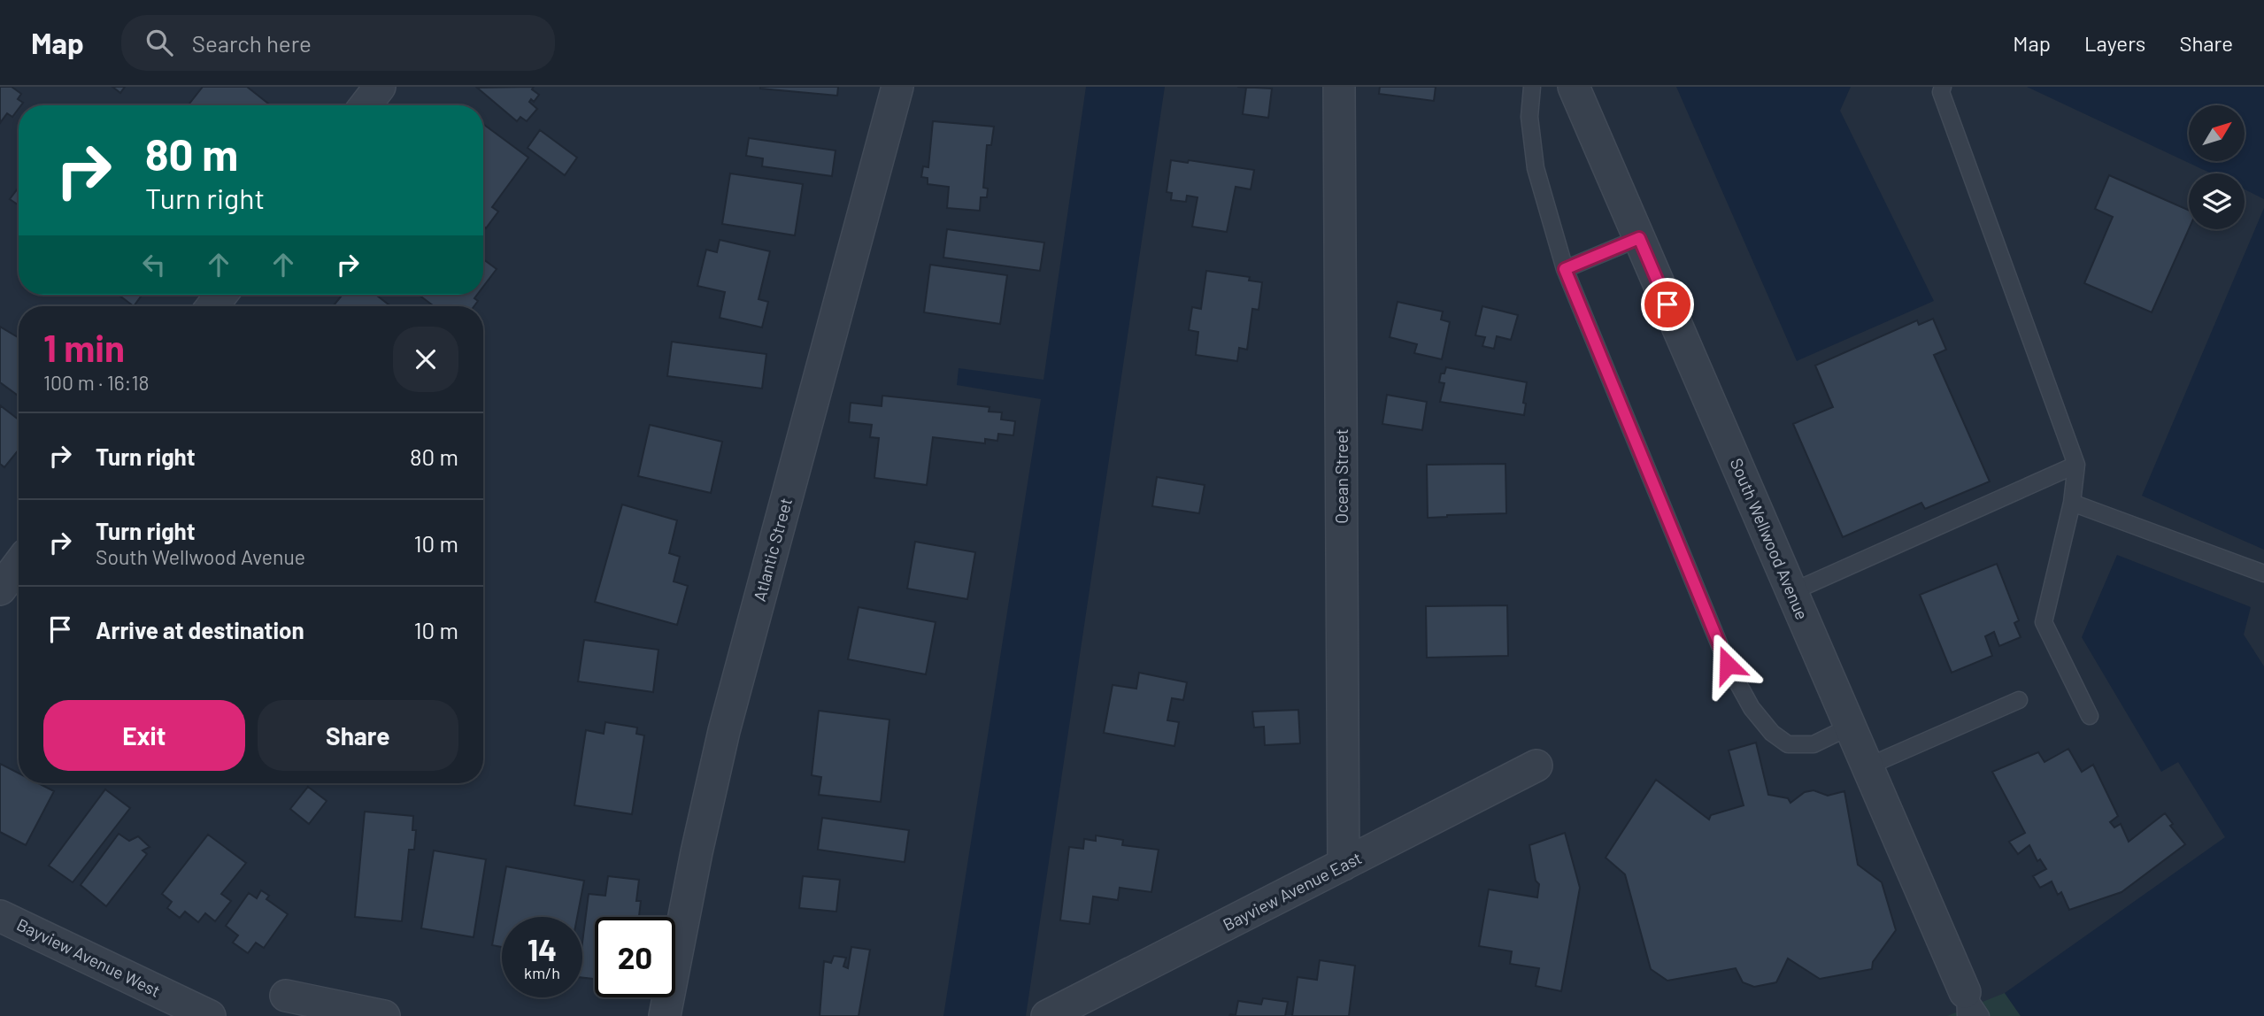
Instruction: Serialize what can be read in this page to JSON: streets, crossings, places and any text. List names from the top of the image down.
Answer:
{
  "streets": {
    "street": [
      "Ocean Street",
      "South Wellwood Avenue",
      "Atlantic Street",
      "Bayview Avenue East",
      "Bayview Avenue West"
    ]
  },
  "crossings": [
    ["Ocean Street", "Bayview Avenue East"]
  ],
  "north": "top right",
  "page": {
    "header": "Map",
    "search": "Search here",
    "nav": ["Map", "Layers", "Share"],
    "turn": ["80 m", "Turn right"],
    "heading": ["1 min", "100 m · 16:18"],
    "list": [
      {
        "name": "Turn right",
        "value": "80 m"
      },
      {
        "name": "Turn right",
        "note": "South Wellwood Avenue",
        "value": "10 m"
      },
      {
        "name": "Arrive at destination",
        "value": "10 m"
      }
    ],
    "buttons": ["Exit", "Share"],
    "speed": "14 km/h",
    "limit": "20"
  }
}
